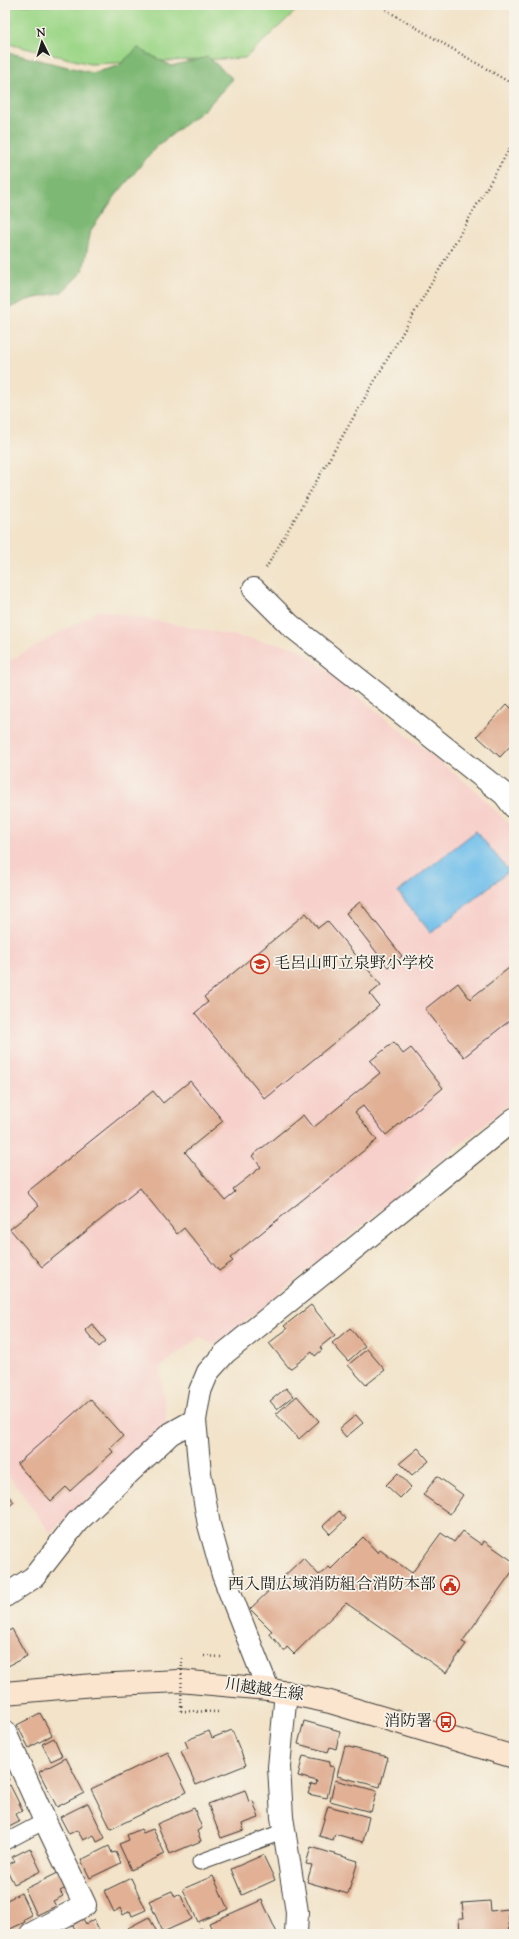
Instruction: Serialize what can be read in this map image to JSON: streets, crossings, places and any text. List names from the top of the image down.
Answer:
{
  "streets": {
    "main road": ["川越越生線"]
  },
  "places": {
    "school or university": ["毛呂山町立泉野小学校"],
    "public building": ["西入間広域消防組合消防本部"],
    "bus stop": ["消防署"]
  },
  "north": "top"
}
